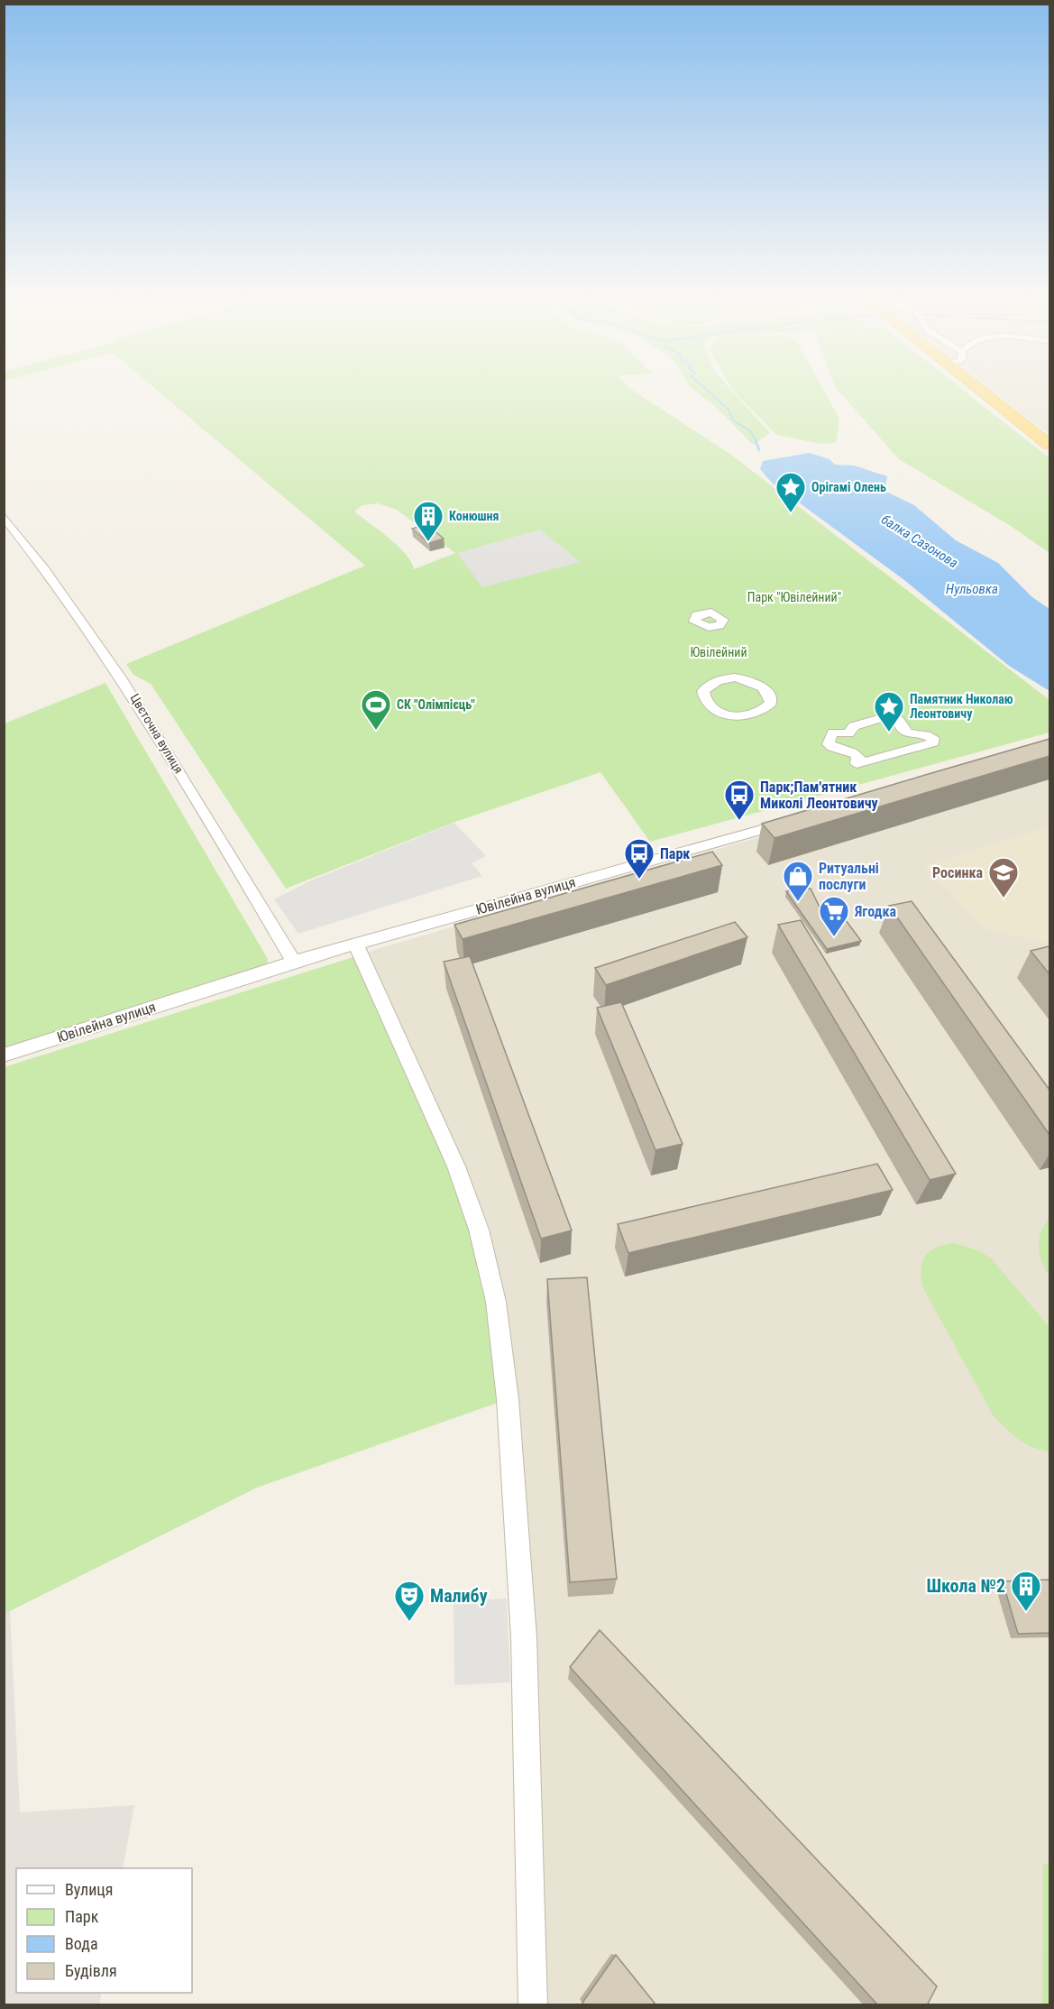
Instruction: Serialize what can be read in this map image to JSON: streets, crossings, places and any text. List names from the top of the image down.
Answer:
{
  "streets": {
    "street": ["Цвєточна вулиця", "Ювілейна вулиця"]
  },
  "crossings": [
    ["Цвєточна вулиця", "Ювілейна вулиця"]
  ],
  "water": ["балка Сазонова", "Нульовка"],
  "parks": ["Парк \"Ювілейний\"", "Ювілейний"],
  "places": {
    "place": ["Орігамі Олень", "Памятник Николаю Леонтовичу"],
    "building": ["Конюшня", "Школа №2"],
    "sports": ["СК \"Олімпієць\""],
    "bus stop": ["Парк;Пам'ятник Миколі Леонтовичу", "Парк"],
    "school or university": ["Росинка"],
    "shop": ["Ритуальні послуги"],
    "supermarket": ["Ягодка"],
    "theatre": ["Малибу"]
  },
  "legend": [
    "Вулиця",
    "Парк",
    "Вода",
    "Будівля"
  ]
}
